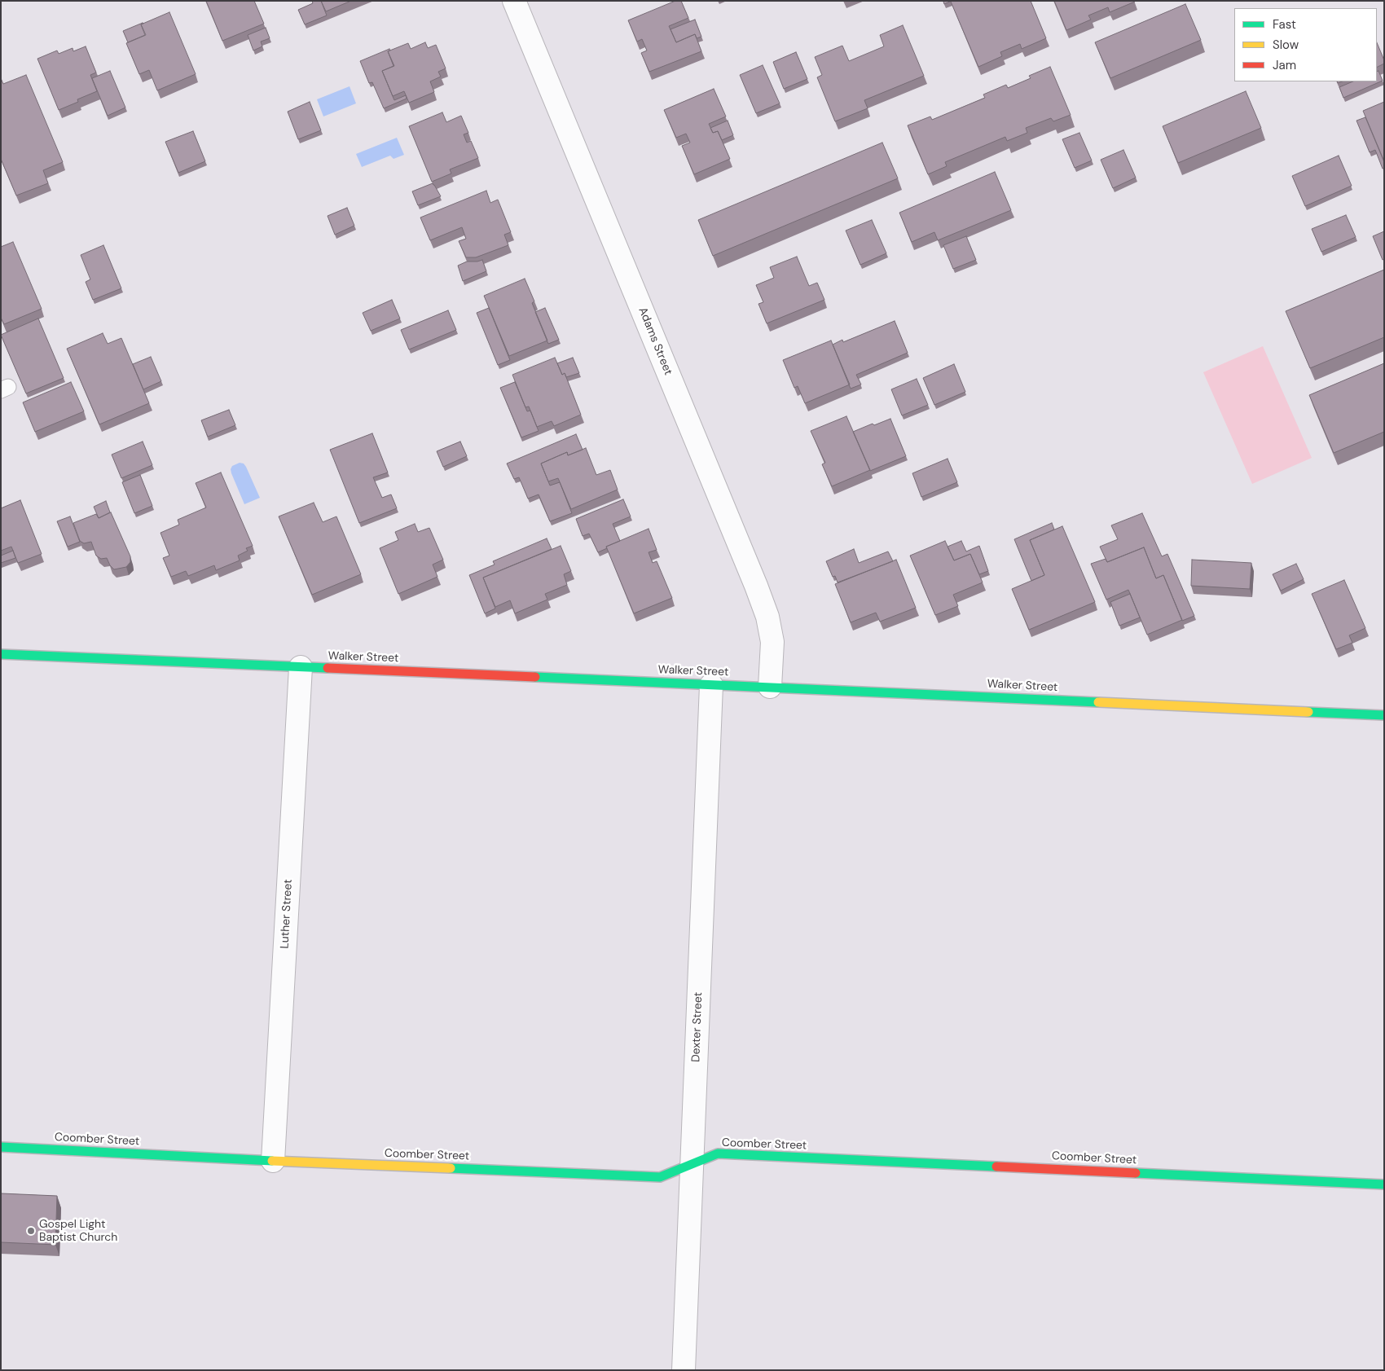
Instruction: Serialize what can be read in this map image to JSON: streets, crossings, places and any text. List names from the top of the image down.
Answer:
{
  "streets": {
    "street": [
      "Adams Street",
      "Walker Street",
      "Luther Street",
      "Dexter Street",
      "Coomber Street"
    ]
  },
  "crossings": [
    ["Adams Street", "Walker Street"],
    ["Walker Street", "Luther Street"],
    ["Walker Street", "Dexter Street"],
    ["Luther Street", "Coomber Street"],
    ["Dexter Street", "Coomber Street"]
  ],
  "places": ["Gospel Light Baptist Church"],
  "legend": ["Fast", "Slow", "Jam"]
}
